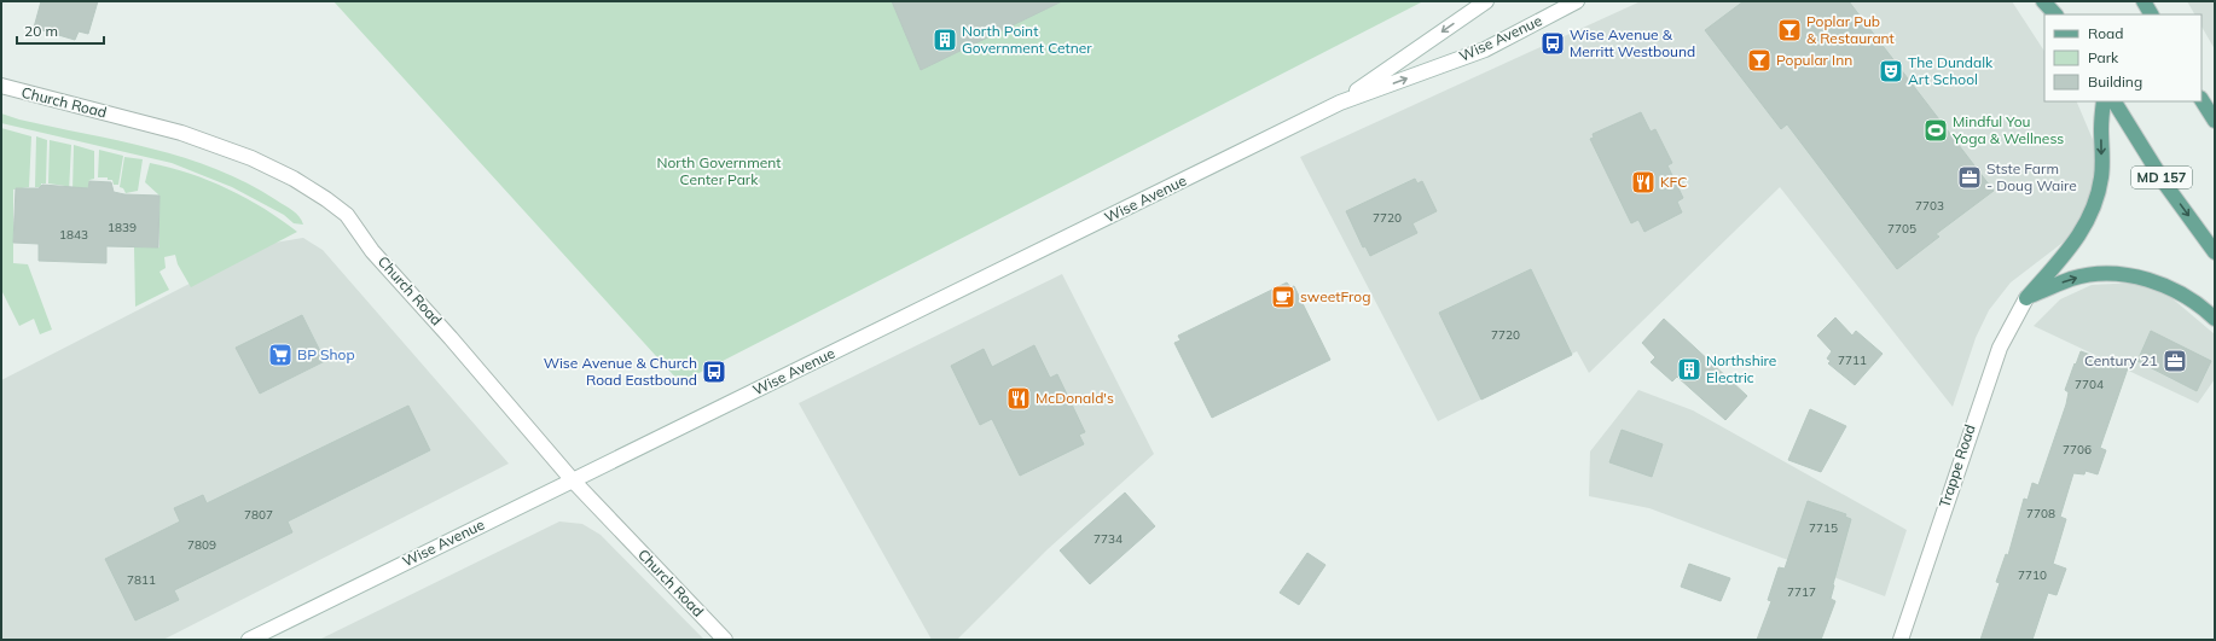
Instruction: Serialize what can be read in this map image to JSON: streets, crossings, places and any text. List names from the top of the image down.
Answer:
{
  "streets": {
    "main road": [
      "Wise Avenue",
      "Church Road",
      "MD 157",
      "Trappe Road"
    ]
  },
  "crossings": [
    ["Wise Avenue", "Church Road"]
  ],
  "parks": ["North Government Center Park"],
  "places": {
    "bar": ["Poplar Pub & Restaurant", "Popular Inn"],
    "building": ["North Point Government Cetner", "Northshire Electric"],
    "bus stop": ["Wise Avenue & Merritt Westbound", "Wise Avenue & Church Road Eastbound"],
    "theatre": ["The Dundalk Art School"],
    "sports": ["Mindful You Yoga & Wellness"],
    "office": ["Stste Farm - Doug Waire", "Century 21"],
    "restaurant": ["KFC", "McDonald's"],
    "cafe": ["sweetFrog"],
    "supermarket": ["BP Shop"]
  },
  "house_numbers": [
    "7703",
    "7720",
    "1839",
    "7705",
    "1843",
    "7720",
    "7711",
    "7704",
    "7706",
    "7708",
    "7807",
    "7715",
    "7734",
    "7809",
    "7710",
    "7811",
    "7717"
  ],
  "legend": ["Road", "Park", "Building"],
  "scale_bar": "20 m"
}
